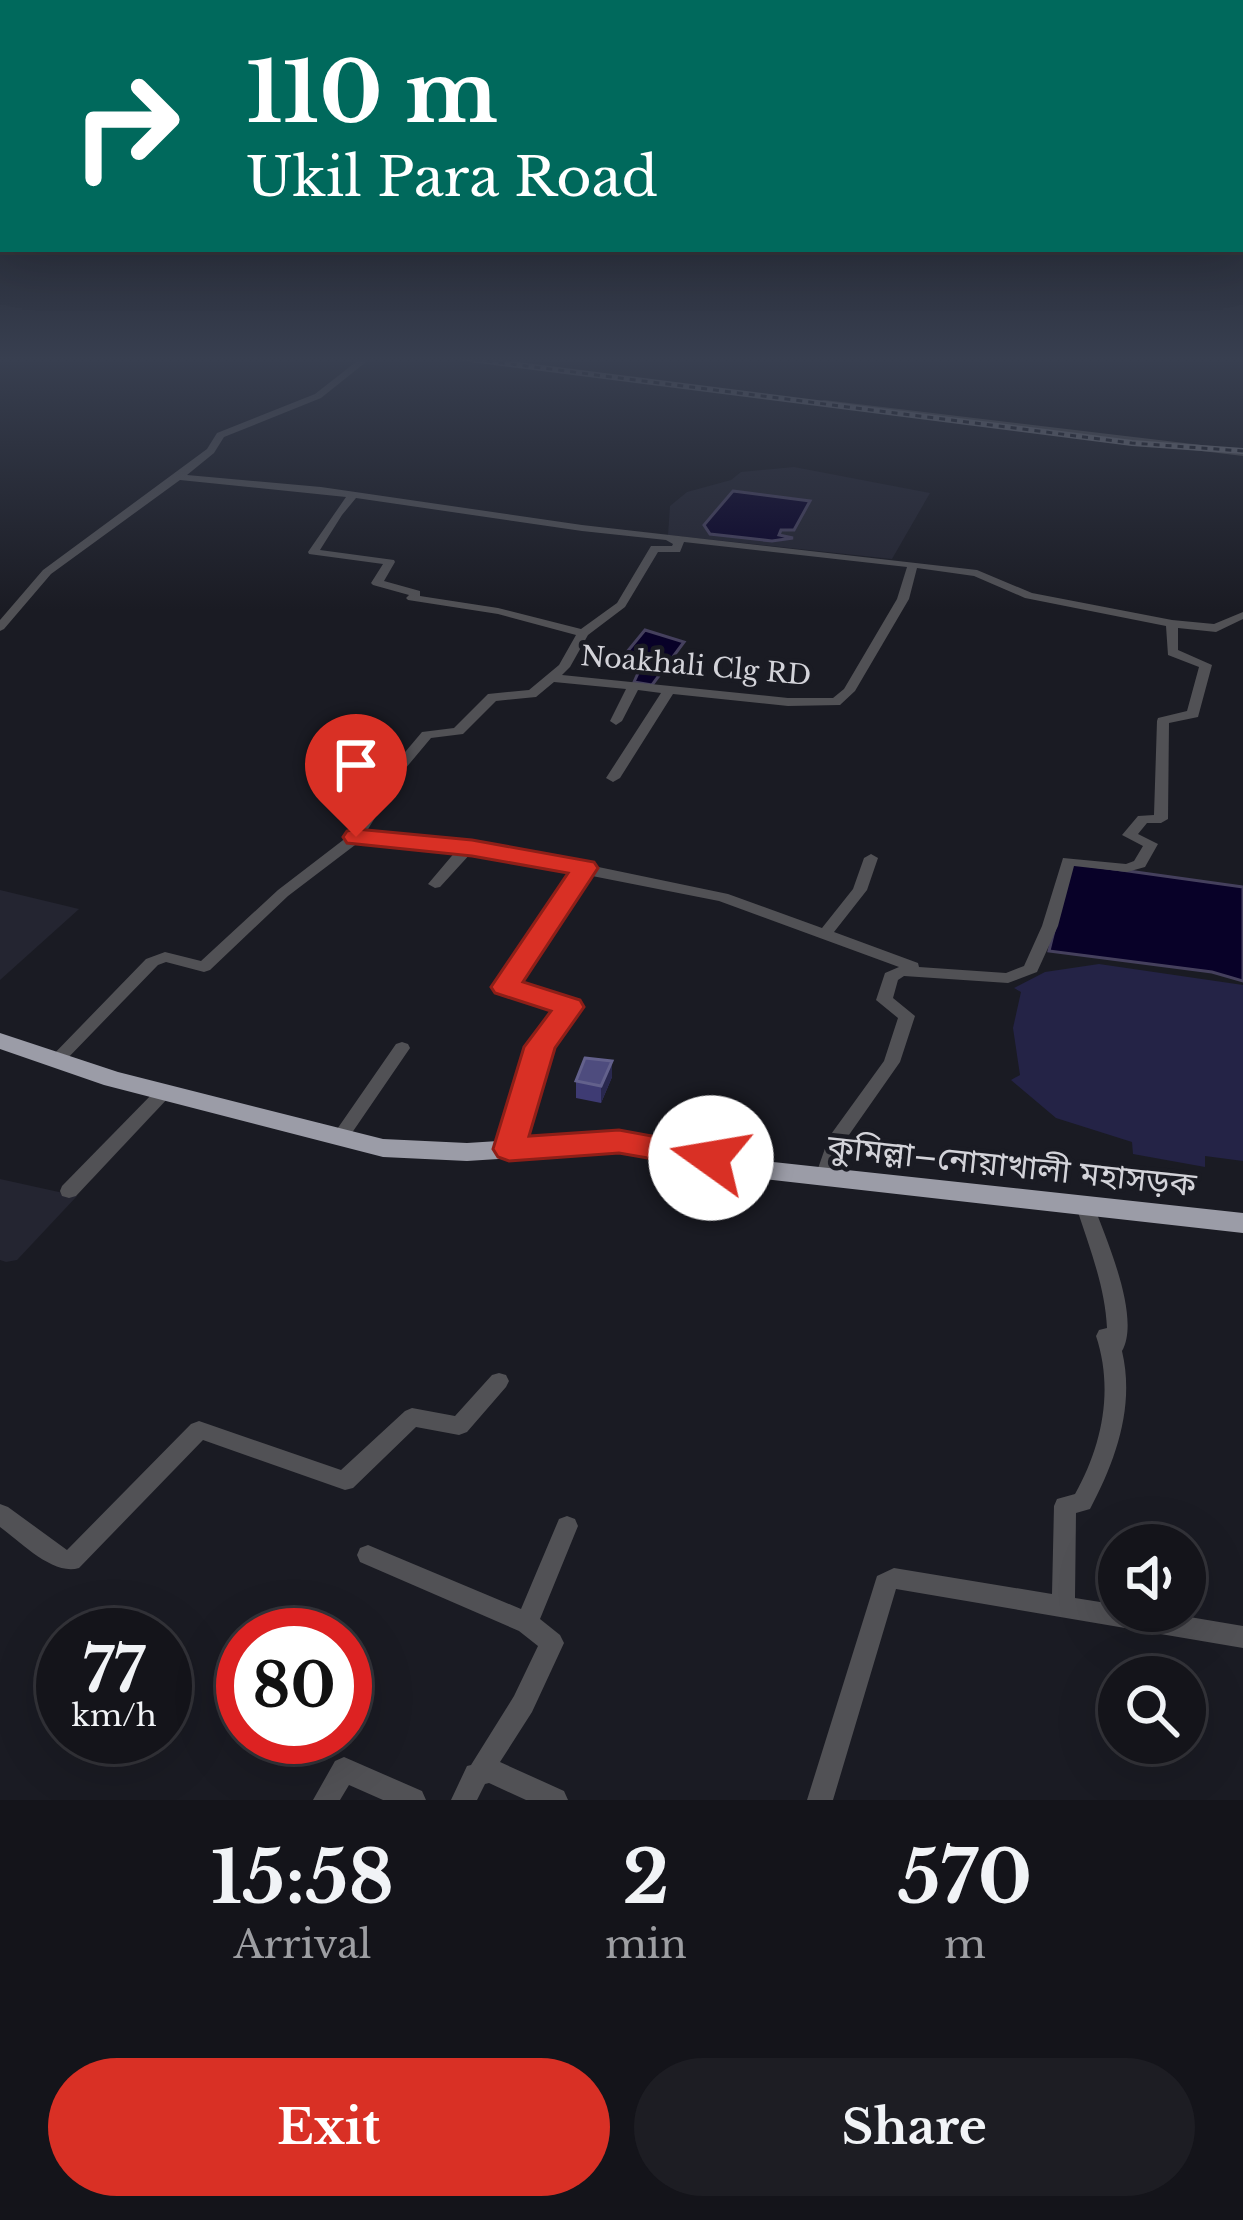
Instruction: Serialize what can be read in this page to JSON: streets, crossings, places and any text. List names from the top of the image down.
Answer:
{
  "streets": {
    "highway": ["কুমিল্লা–নোয়াখালী মহাসড়ক"],
    "street": ["Noakhali Clg RD"]
  },
  "page": {
    "turn": ["110 m", "Ukil Para Road"],
    "speed": "77 km/h",
    "limit": "80",
    "eta": [
      "15:58",
      "Arrival",
      "2",
      "min",
      "570",
      "m"
    ],
    "buttons": ["Exit", "Share"]
  }
}
